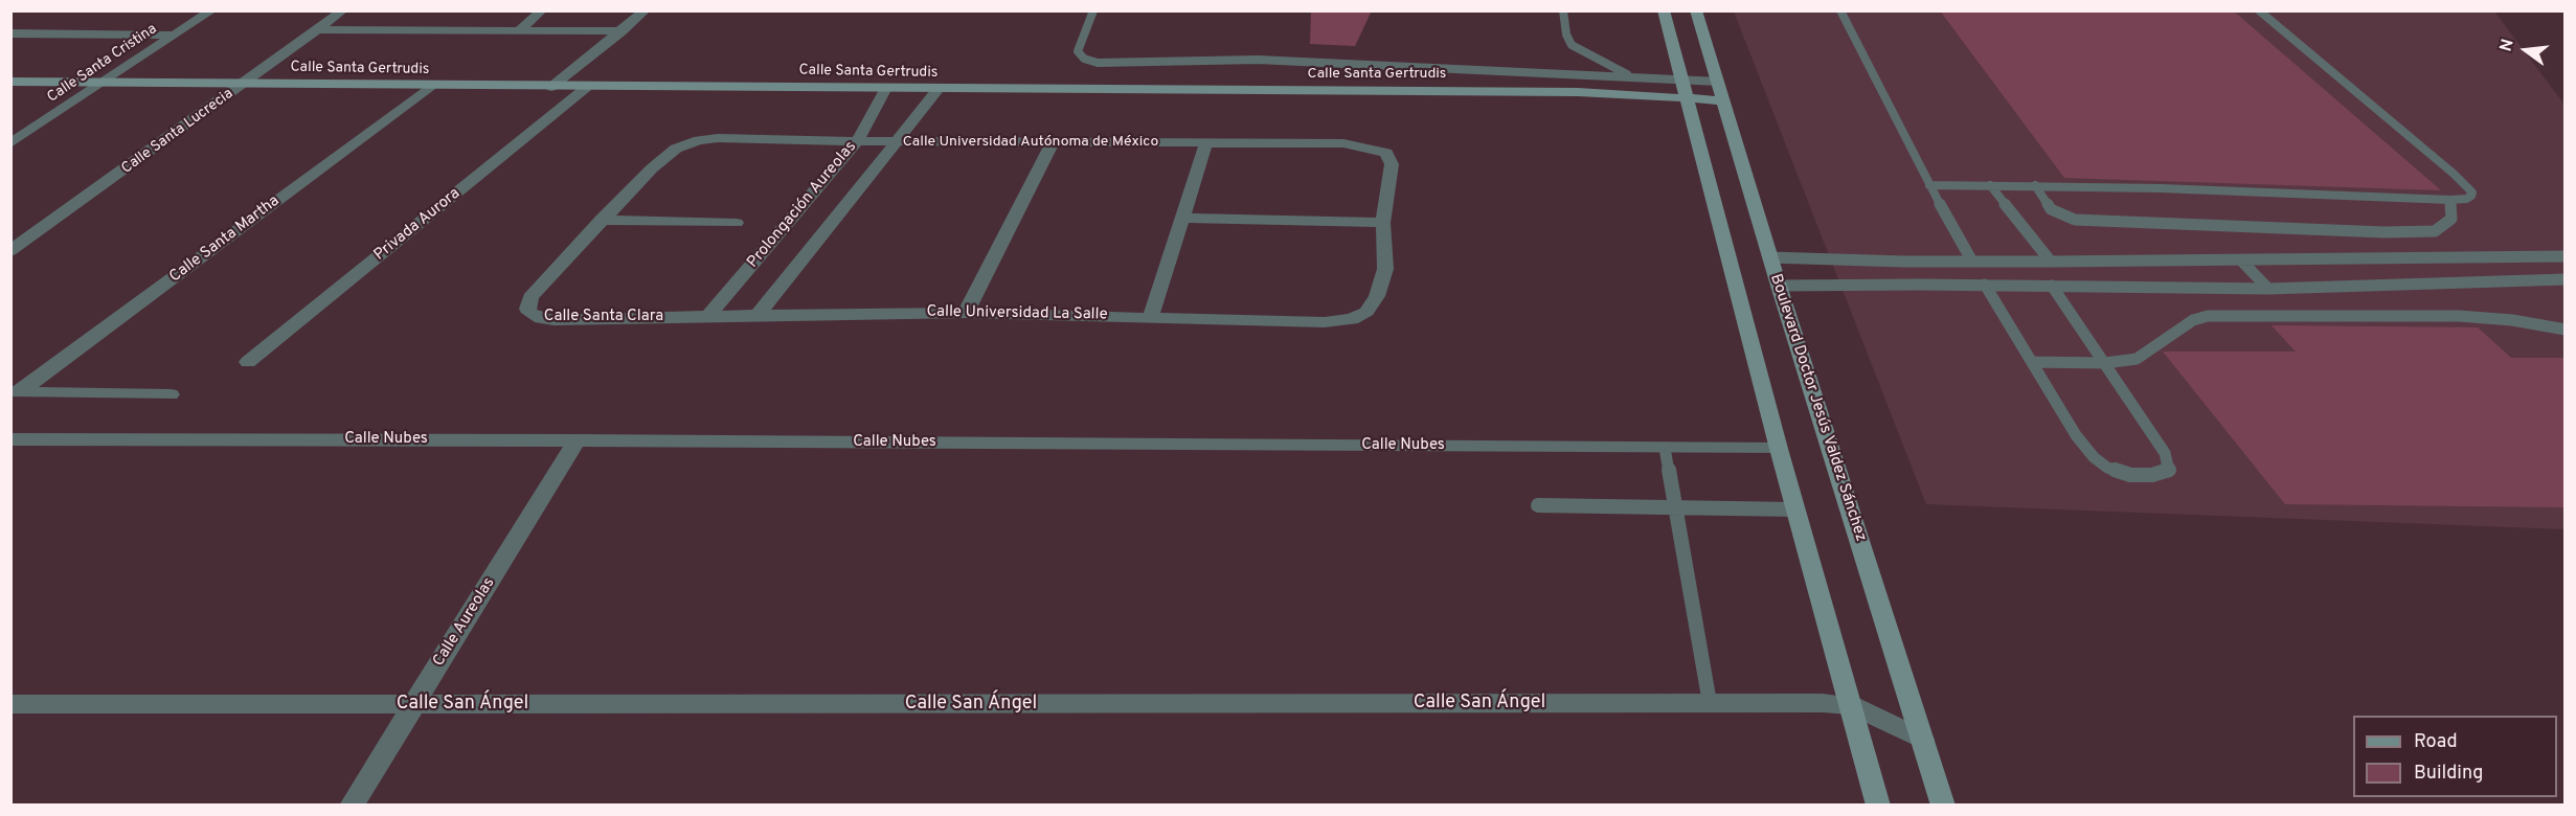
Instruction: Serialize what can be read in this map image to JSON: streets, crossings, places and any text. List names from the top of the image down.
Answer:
{
  "streets": {
    "main road": ["Calle Santa Gertrudis", "Boulevard Doctor Jesús Valdez Sánchez"],
    "street": [
      "Calle Santa Cristina",
      "Calle Santa Lucrecia",
      "Calle Universidad Autónoma de México",
      "Prolongación Aureolas",
      "Privada Aurora",
      "Calle Santa Martha",
      "Calle Universidad La Salle",
      "Calle Santa Clara",
      "Calle Nubes",
      "Calle Aureolas",
      "Calle San Ángel"
    ]
  },
  "crossings": [
    ["Calle Santa Cristina", "Calle Santa Gertrudis"],
    ["Calle Santa Gertrudis", "Calle Santa Lucrecia"],
    ["Calle Santa Gertrudis", "Prolongación Aureolas"],
    ["Calle Santa Gertrudis", "Privada Aurora"],
    ["Calle Santa Gertrudis", "Calle Santa Martha"],
    ["Calle Santa Gertrudis", "Boulevard Doctor Jesús Valdez Sánchez"],
    ["Calle Universidad Autónoma de México", "Prolongación Aureolas"],
    ["Calle Universidad Autónoma de México", "Calle Universidad La Salle"],
    ["Calle Universidad Autónoma de México", "Calle Santa Clara"],
    ["Prolongación Aureolas", "Calle Universidad La Salle"],
    ["Prolongación Aureolas", "Calle Santa Clara"],
    ["Calle Universidad La Salle", "Calle Santa Clara"],
    ["Boulevard Doctor Jesús Valdez Sánchez", "Calle San Ángel"],
    ["Calle Nubes", "Calle Aureolas"],
    ["Calle Aureolas", "Calle San Ángel"]
  ],
  "legend": ["Road", "Building"],
  "north": "left"
}
